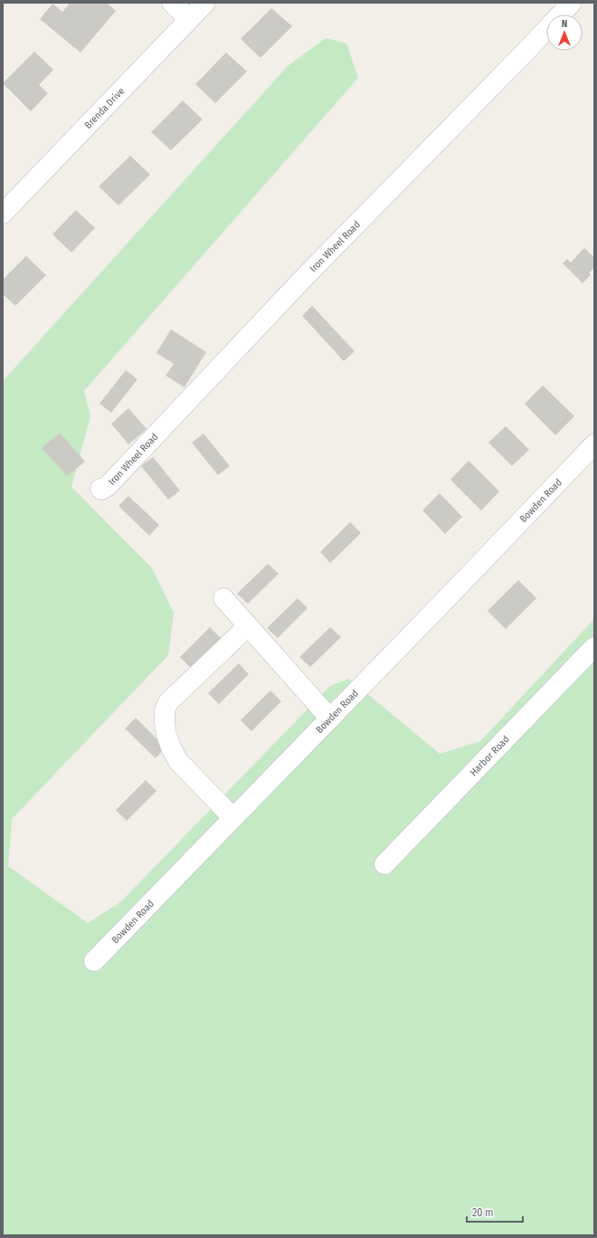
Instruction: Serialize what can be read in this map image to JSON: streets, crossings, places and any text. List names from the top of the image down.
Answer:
{
  "streets": {
    "street": [
      "Brenda Drive",
      "Iron Wheel Road",
      "Bowden Road",
      "Harbor Road"
    ]
  },
  "scale_bar": "20 m",
  "north": "top"
}
